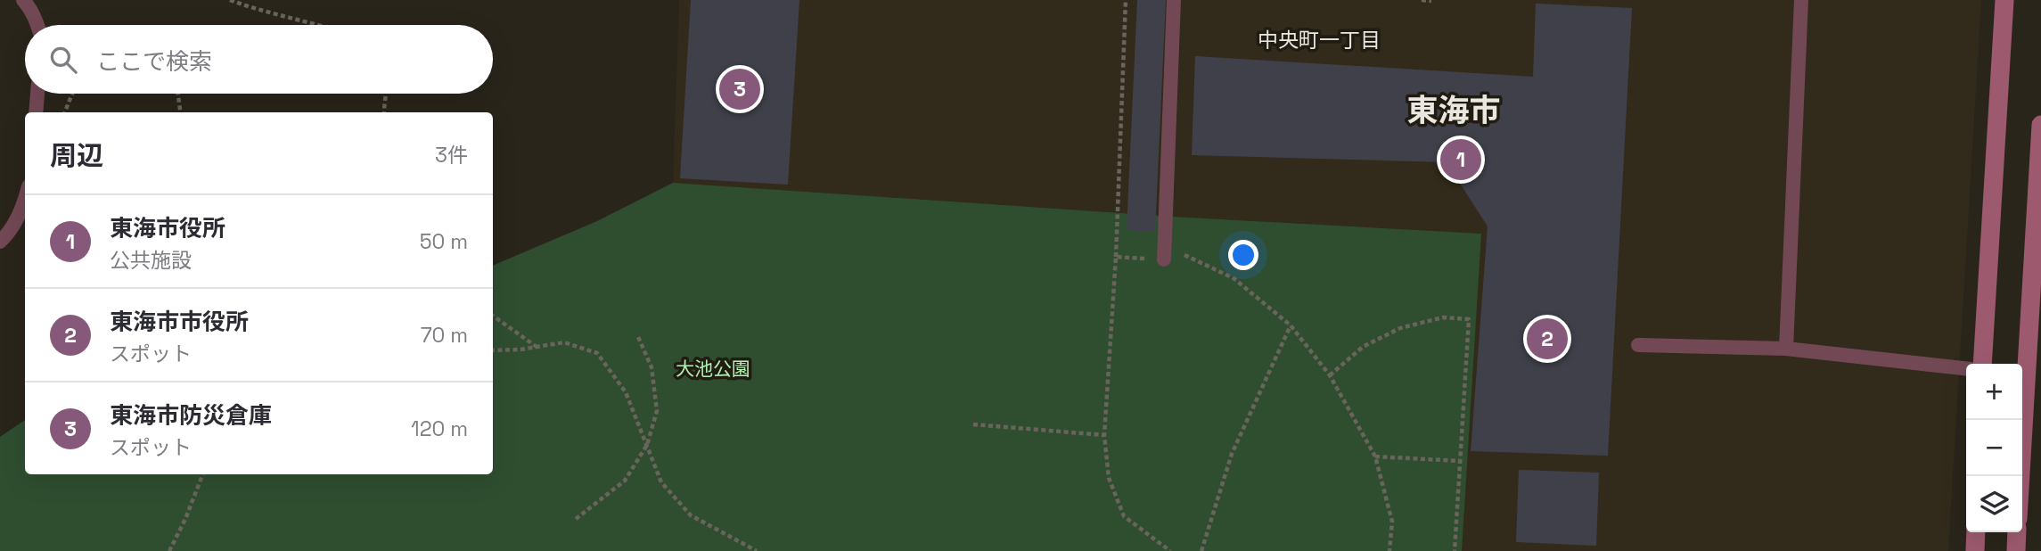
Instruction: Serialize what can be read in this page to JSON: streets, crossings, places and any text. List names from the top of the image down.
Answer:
{
  "districts": ["中央町一丁目", "東海市"],
  "parks": ["大池公園"],
  "page": {
    "search": "ここで検索",
    "pins": ["3", "1", "2"],
    "heading": ["周辺", "3件"],
    "list": [
      {
        "mark": "1",
        "name": "東海市役所",
        "note": "公共施設",
        "value": "50 m"
      },
      {
        "mark": "2",
        "name": "東海市市役所",
        "note": "スポット",
        "value": "70 m"
      },
      {
        "mark": "3",
        "name": "東海市防災倉庫",
        "note": "スポット",
        "value": "120 m"
      }
    ],
    "map_buttons": ["+", "−"]
  }
}
